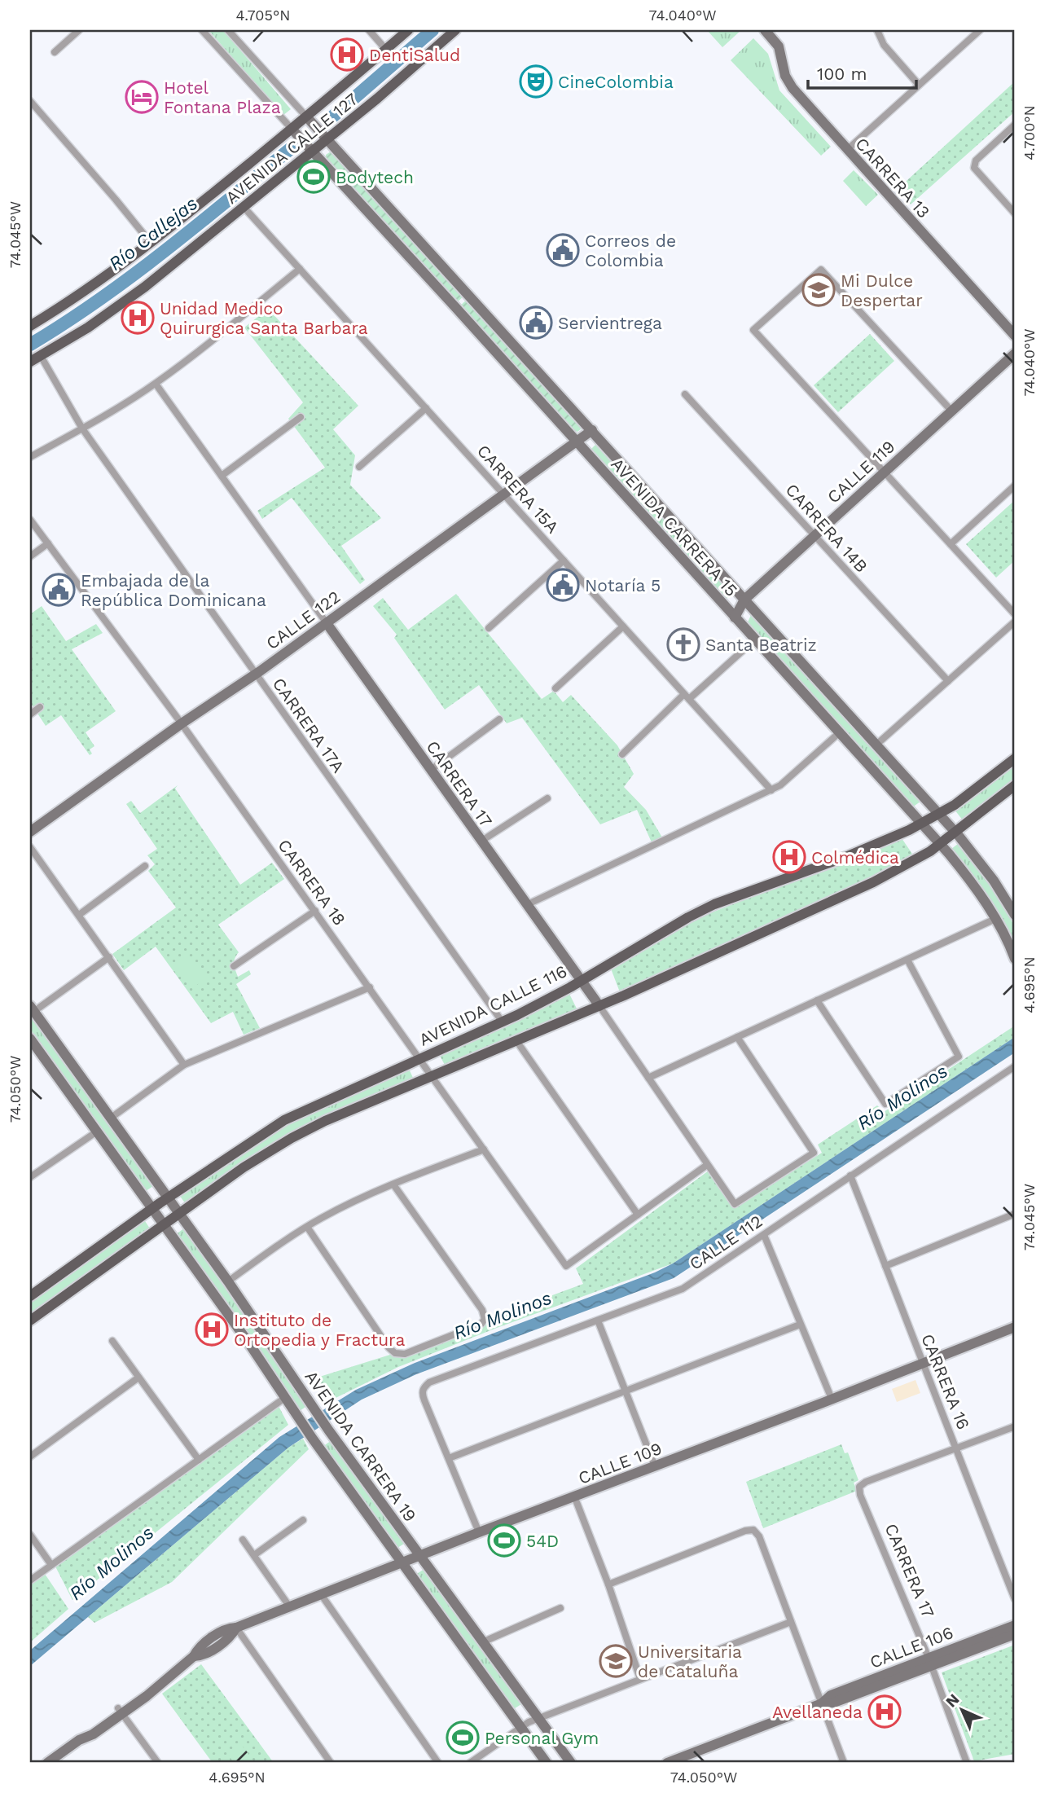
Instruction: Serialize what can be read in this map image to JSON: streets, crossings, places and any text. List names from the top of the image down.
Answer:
{
  "streets": {
    "main road": [
      "AVENIDA CALLE 127",
      "CARRERA 13",
      "CALLE 119",
      "AVENIDA CARRERA 15",
      "CALLE 122",
      "CARRERA 17",
      "AVENIDA CALLE 116",
      "AVENIDA CARRERA 19",
      "CALLE 109",
      "CALLE 106"
    ],
    "street": [
      "CARRERA 15A",
      "CARRERA 14B",
      "CARRERA 17A",
      "CARRERA 18",
      "CALLE 112",
      "CARRERA 16"
    ]
  },
  "crossings": [
    ["AVENIDA CALLE 127", "CARRERA 15A"],
    ["AVENIDA CALLE 127", "AVENIDA CARRERA 15"],
    ["AVENIDA CALLE 127", "CARRERA 17A"],
    ["CALLE 119", "AVENIDA CARRERA 15"],
    ["CALLE 119", "CARRERA 14B"],
    ["CARRERA 15A", "CALLE 122"],
    ["AVENIDA CARRERA 15", "CALLE 122"],
    ["AVENIDA CARRERA 15", "AVENIDA CALLE 116"],
    ["CALLE 122", "CARRERA 17A"],
    ["CALLE 122", "CARRERA 17"],
    ["CALLE 122", "CARRERA 18"],
    ["CARRERA 17A", "AVENIDA CALLE 116"],
    ["CARRERA 17", "AVENIDA CALLE 116"],
    ["CARRERA 17", "CALLE 112"],
    ["CARRERA 17", "CARRERA 16"],
    ["CARRERA 17", "CALLE 106"],
    ["CARRERA 18", "AVENIDA CALLE 116"],
    ["AVENIDA CALLE 116", "AVENIDA CARRERA 19"],
    ["CALLE 112", "CARRERA 16"],
    ["CARRERA 16", "CALLE 109"],
    ["AVENIDA CARRERA 19", "CALLE 109"]
  ],
  "water": ["Río Callejas", "Río Molinos"],
  "places": {
    "hospital": [
      "DentiSalud",
      "Unidad Medico Quirurgica Santa Barbara",
      "Colmédica",
      "Instituto de Ortopedia y Fractura",
      "Avellaneda"
    ],
    "theatre": ["CineColombia"],
    "hotel": ["Hotel Fontana Plaza"],
    "sports": ["Bodytech", "54D", "Personal Gym"],
    "public building": [
      "Correos de Colombia",
      "Servientrega",
      "Notaría 5",
      "Embajada de la República Dominicana"
    ],
    "school or university": ["Mi Dulce Despertar", "Universitaria de Cataluña"],
    "church": ["Santa Beatriz"]
  },
  "scale_bar": "100 m",
  "north": "top left",
  "coordinates": [
    "4.705°N",
    "74.040°W",
    "4.700°N",
    "74.045°W",
    "4.695°N",
    "74.050°W"
  ]
}
